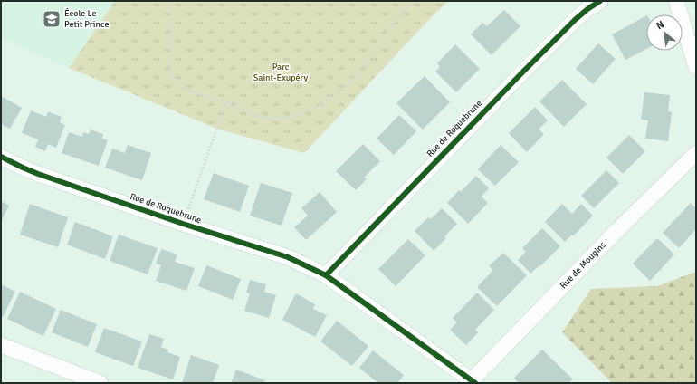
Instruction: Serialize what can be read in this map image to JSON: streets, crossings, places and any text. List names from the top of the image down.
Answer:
{
  "streets": {
    "street": ["Rue de Roquebrune", "Rue de Mougins"]
  },
  "crossings": [
    ["Rue de Roquebrune", "Rue de Mougins"]
  ],
  "parks": ["Parc Saint-Exupéry"],
  "places": {
    "school or university": ["École Le Petit Prince"]
  },
  "north": "top left"
}
